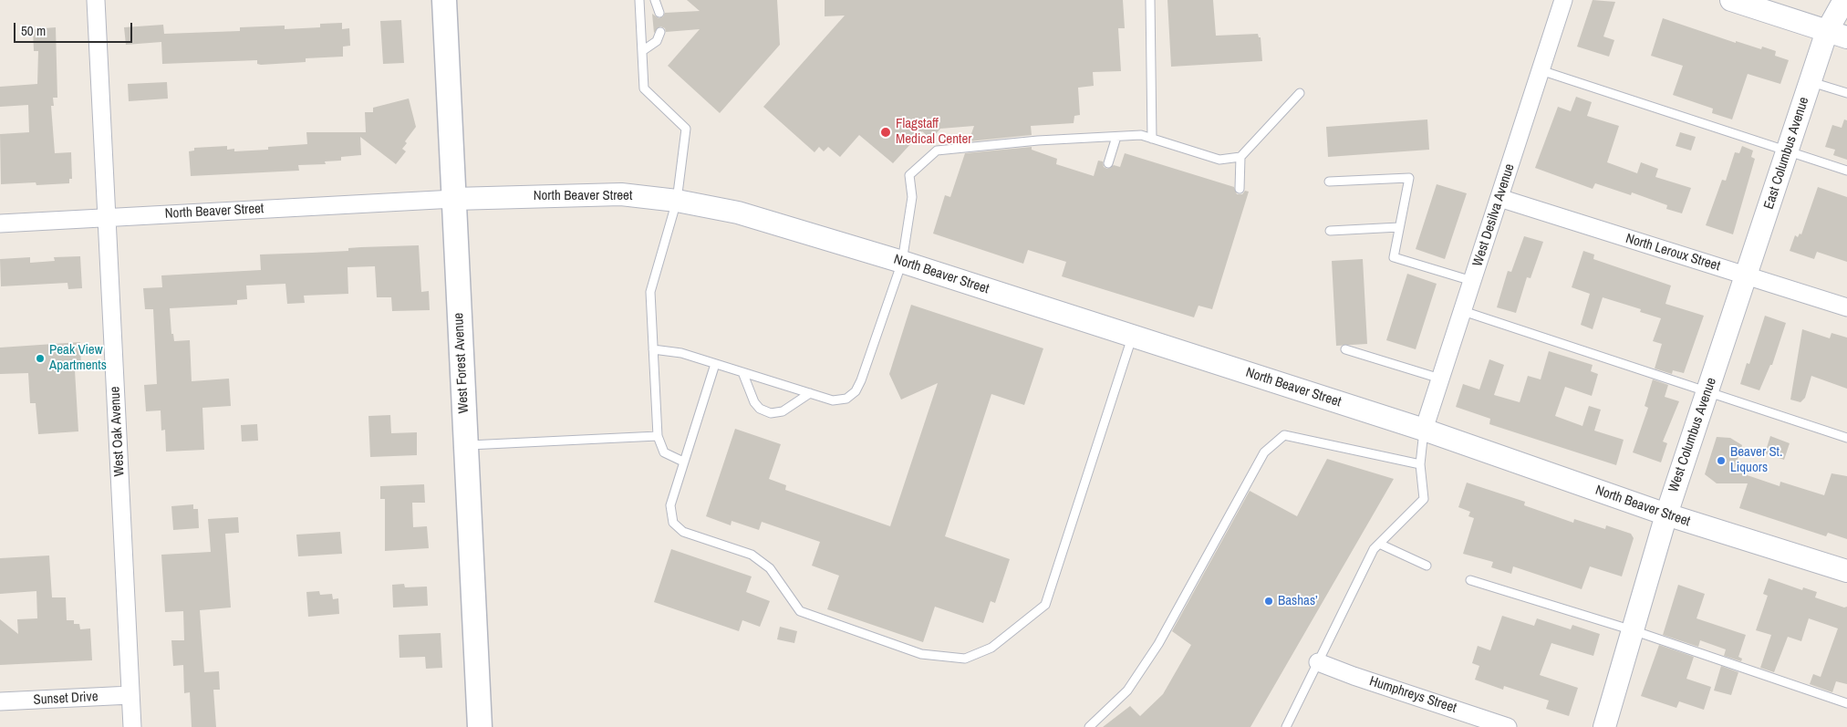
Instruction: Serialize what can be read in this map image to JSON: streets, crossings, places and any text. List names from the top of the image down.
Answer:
{
  "streets": {
    "main road": ["West Forest Avenue"],
    "street": [
      "East Columbus Avenue",
      "North Beaver Street",
      "West Desilva Avenue",
      "North Leroux Street",
      "West Oak Avenue",
      "West Columbus Avenue",
      "Humphreys Street",
      "Sunset Drive"
    ]
  },
  "crossings": [
    ["East Columbus Avenue", "North Leroux Street"],
    ["East Columbus Avenue", "West Columbus Avenue"],
    ["North Beaver Street", "West Desilva Avenue"],
    ["North Beaver Street", "West Forest Avenue"],
    ["North Beaver Street", "West Oak Avenue"],
    ["North Beaver Street", "West Columbus Avenue"],
    ["West Desilva Avenue", "North Leroux Street"],
    ["North Leroux Street", "West Columbus Avenue"],
    ["West Oak Avenue", "Sunset Drive"]
  ],
  "places": [
    "Flagstaff Medical Center",
    "Peak View Apartments",
    "Beaver St. Liquors",
    "Bashas’"
  ],
  "scale_bar": "50 m"
}
